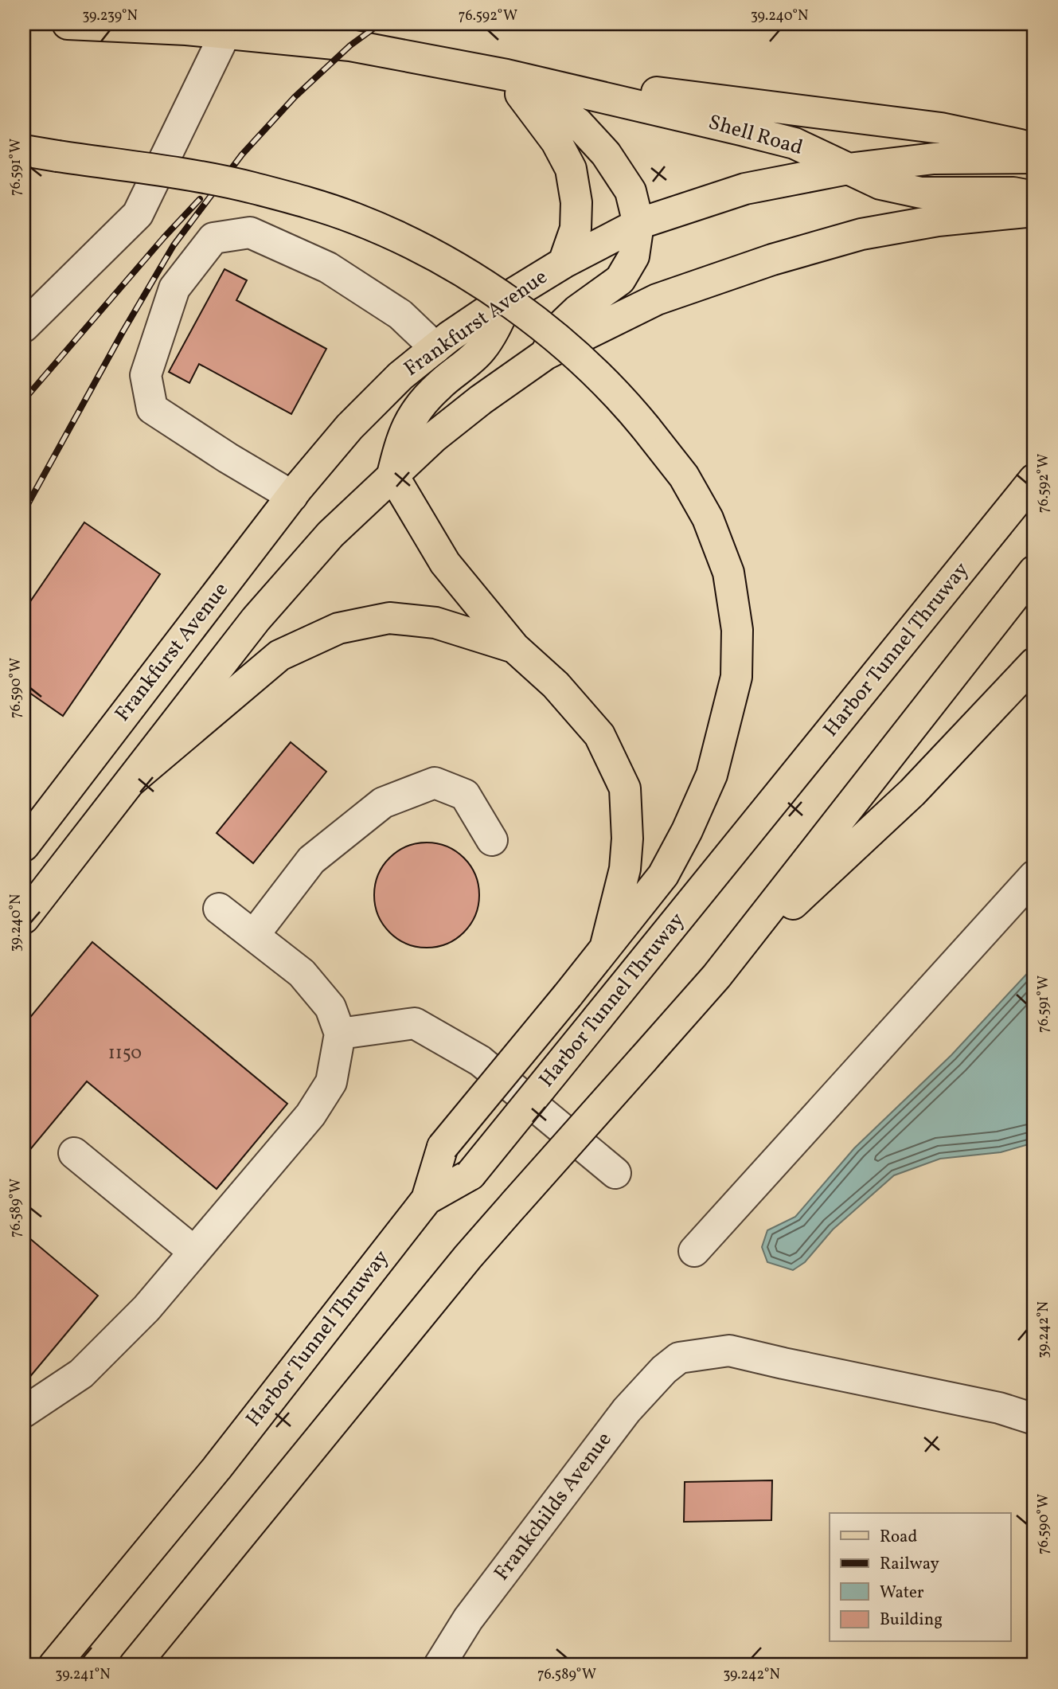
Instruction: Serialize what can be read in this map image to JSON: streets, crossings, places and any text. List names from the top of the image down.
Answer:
{
  "streets": {
    "main road": ["Shell Road", "Frankfurst Avenue", "Harbor Tunnel Thruway"],
    "lane": ["Frankchilds Avenue"]
  },
  "crossings": [
    ["Shell Road", "Frankfurst Avenue"]
  ],
  "house_numbers": ["1150"],
  "legend": [
    "Road",
    "Railway",
    "Water",
    "Building"
  ],
  "coordinates": [
    "39.239°N",
    "76.592°W",
    "39.240°N",
    "76.591°W",
    "76.590°W",
    "76.589°W",
    "39.242°N",
    "39.241°N"
  ]
}
